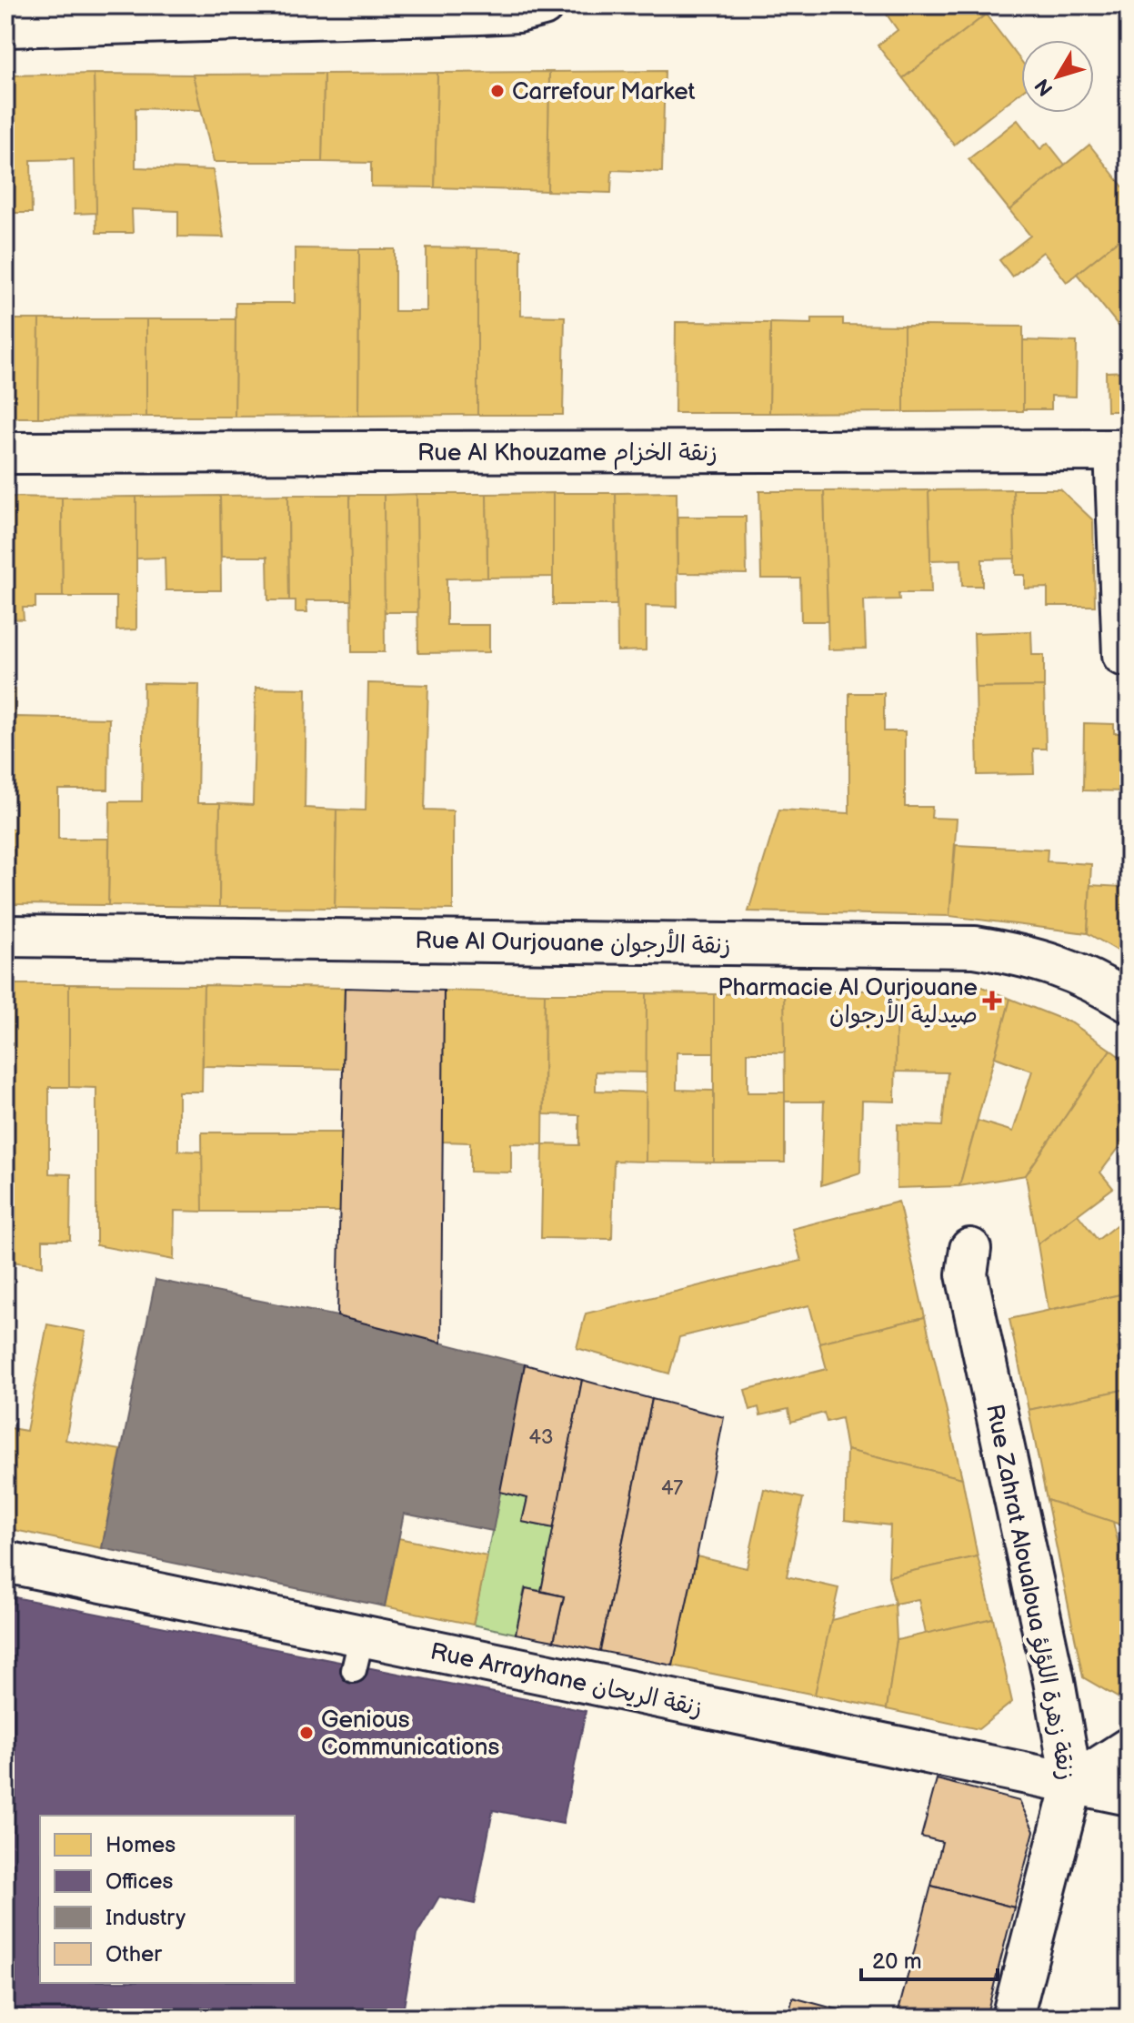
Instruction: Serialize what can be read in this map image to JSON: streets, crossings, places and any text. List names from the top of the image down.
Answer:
{
  "streets": {
    "street": [
      "Rue Al Khouzame زنقة الخزام",
      "Rue Al Ourjouane زنقة الأرجوان",
      "Rue Zahrat Aloualoua زنقة زهرة اللؤلؤ",
      "Rue Arrayhane زنقة الريحان"
    ]
  },
  "crossings": [
    ["Rue Zahrat Aloualoua زنقة زهرة اللؤلؤ", "Rue Arrayhane زنقة الريحان"]
  ],
  "places": {
    "other": ["Carrefour Market", "Genious Communications"],
    "health": ["Pharmacie Al Ourjouane صيدلية الأرجوان"]
  },
  "house_numbers": ["43", "47"],
  "legend": [
    "Homes",
    "Offices",
    "Industry",
    "Other"
  ],
  "scale_bar": "20 m",
  "north": "bottom left"
}
